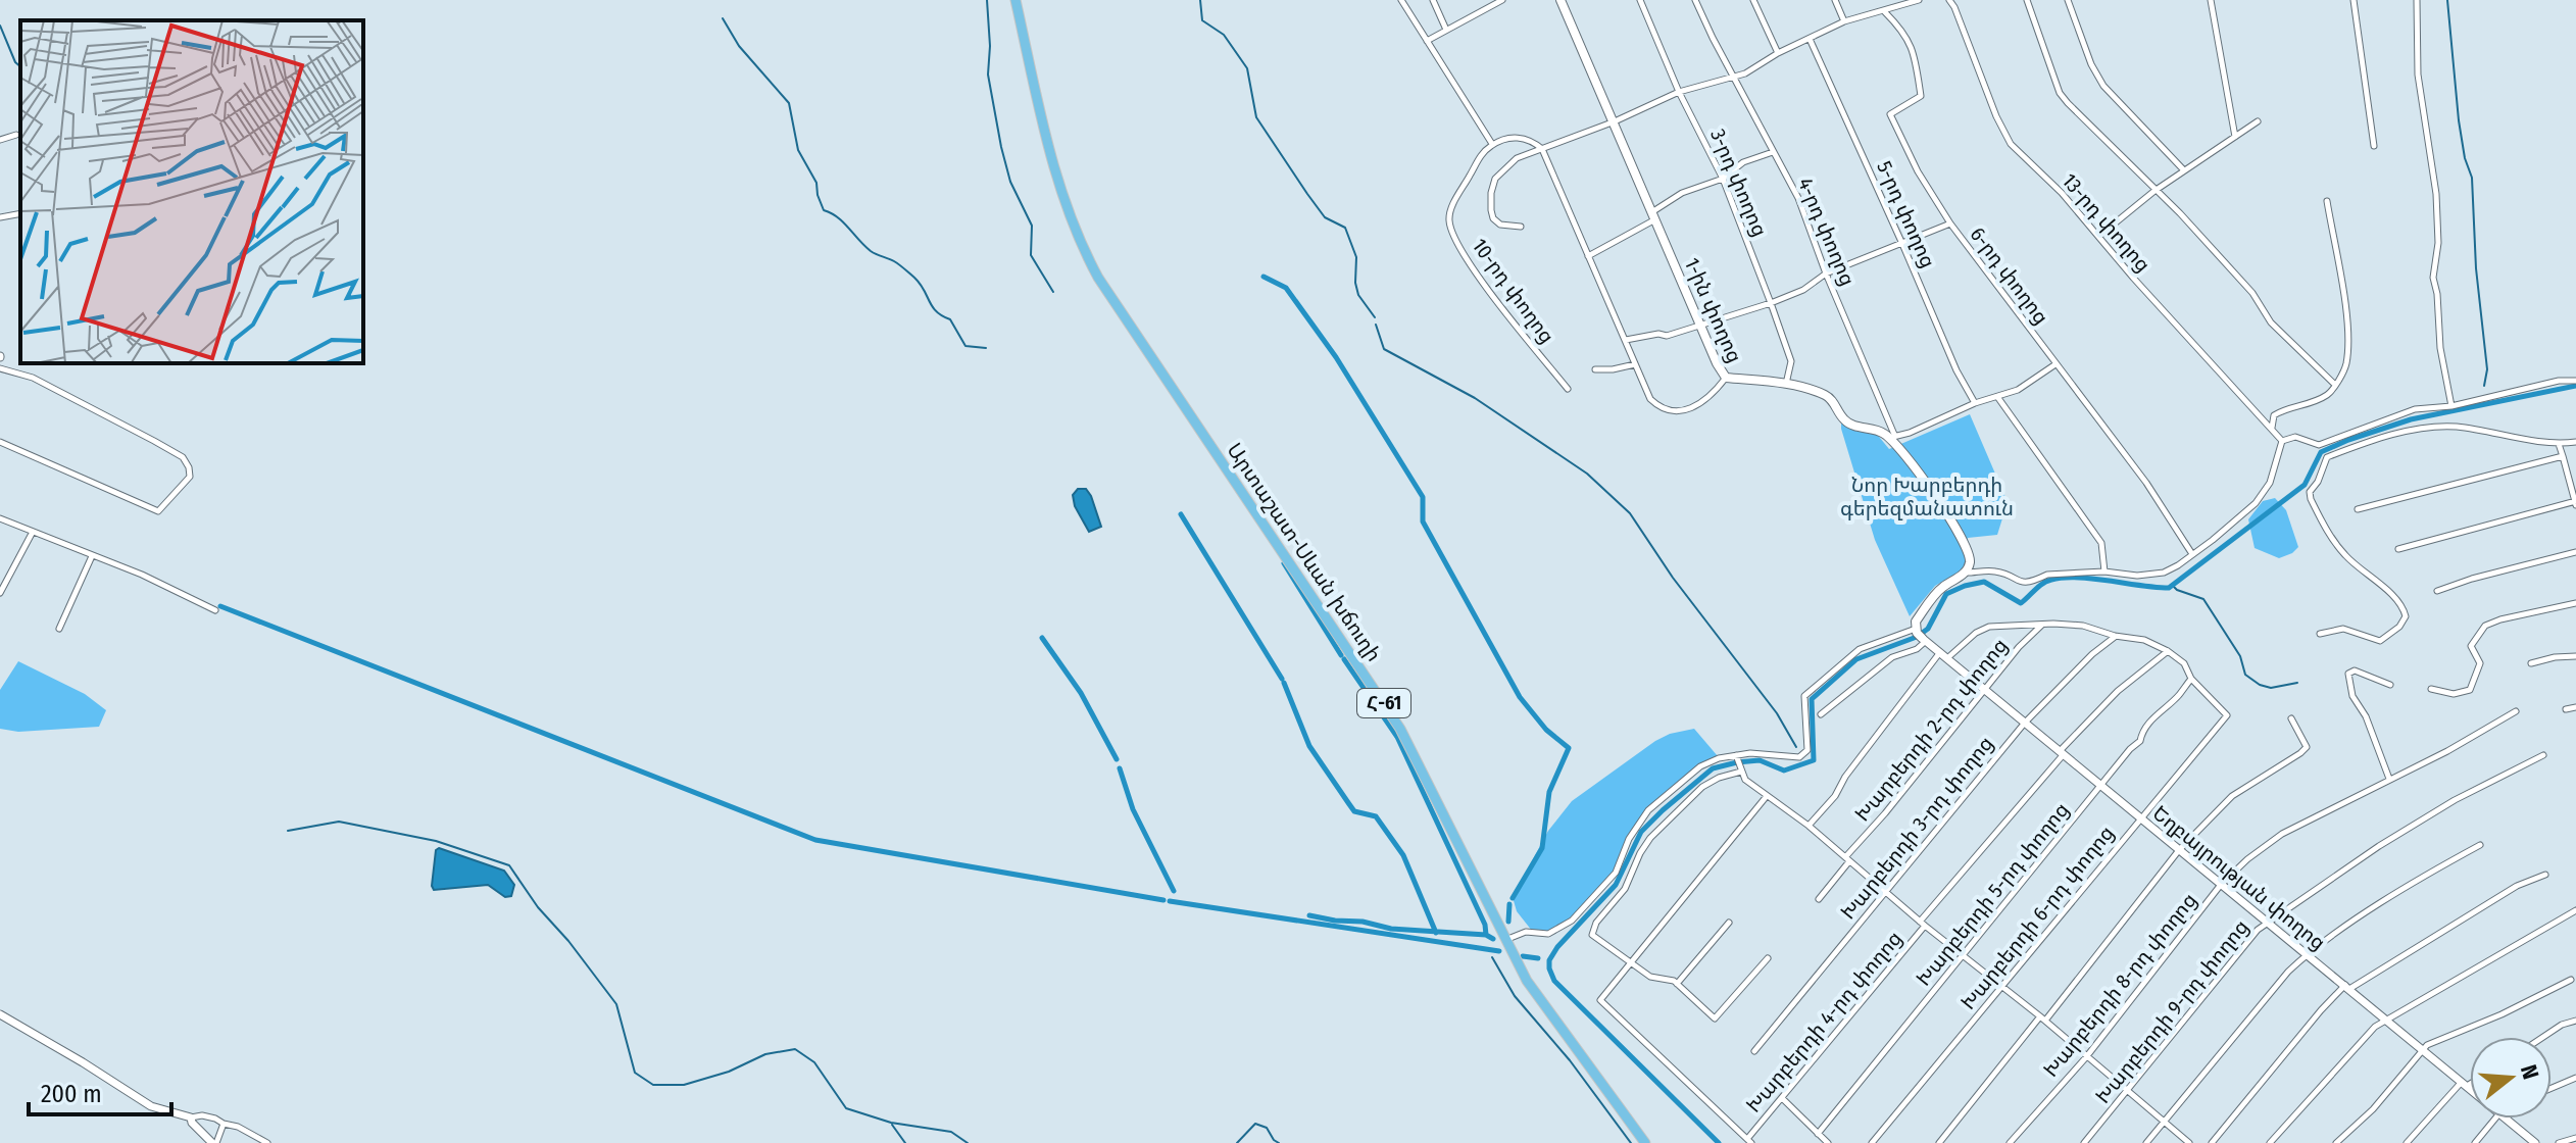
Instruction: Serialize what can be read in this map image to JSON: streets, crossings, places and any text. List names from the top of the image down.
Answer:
{
  "streets": {
    "main road": ["1-ին փողոց", "Արտաշատ-Սևան խճուղի", "Հ-61"],
    "street": [
      "3-րդ փողոց",
      "5-րդ փողոց",
      "13-րդ փողոց",
      "4-րդ փողոց",
      "6-րդ փողոց",
      "10-րդ փողոց",
      "Խարբերդի 2-րդ փողոց",
      "Խարբերդի 3-րդ փողոց",
      "Եղբայրության փողոց",
      "Խարբերդի 5-րդ փողոց",
      "Խարբերդի 6-րդ փողոց",
      "Խարբերդի 8-րդ փողոց",
      "Խարբերդի 9-րդ փողոց",
      "Խարբերդի 4-րդ փողոց"
    ]
  },
  "crossings": [
    ["3-րդ փողոց", "1-ին փողոց"],
    ["4-րդ փողոց", "1-ին փողոց"],
    ["Խարբերդի 2-րդ փողոց", "Եղբայրության փողոց"],
    ["Խարբերդի 3-րդ փողոց", "Եղբայրության փողոց"],
    ["Եղբայրության փողոց", "Խարբերդի 5-րդ փողոց"],
    ["Եղբայրության փողոց", "Խարբերդի 6-րդ փողոց"],
    ["Եղբայրության փողոց", "Խարբերդի 8-րդ փողոց"],
    ["Եղբայրության փողոց", "Խարբերդի 9-րդ փողոց"],
    ["Եղբայրության փողոց", "Խարբերդի 4-րդ փողոց"],
    ["Խարբերդի 5-րդ փողոց", "Խարբերդի 6-րդ փողոց"]
  ],
  "parks": ["Նոր Խարբերդի գերեզմանատուն"],
  "scale_bar": "200 m",
  "north": "right"
}
